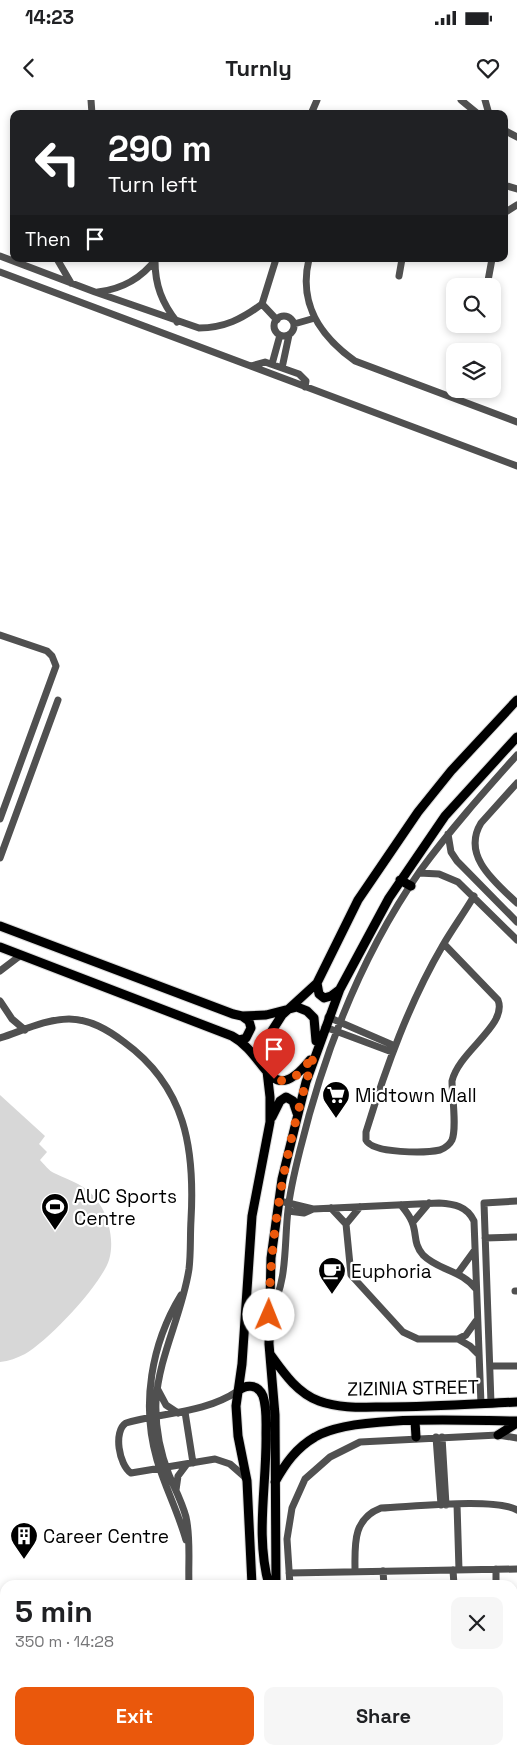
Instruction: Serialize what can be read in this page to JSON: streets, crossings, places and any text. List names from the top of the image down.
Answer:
{
  "streets": {
    "main road": ["ZIZINIA STREET"]
  },
  "places": {
    "supermarket": ["Midtown Mall"],
    "sports": ["AUC Sports Centre"],
    "cafe": ["Euphoria"],
    "building": ["Career Centre"]
  },
  "page": {
    "status": "14:23",
    "header": "Turnly",
    "turn": ["290 m", "Turn left"],
    "then": "Then",
    "heading": ["5 min", "350 m · 14:28"],
    "buttons": ["Exit", "Share"]
  }
}
